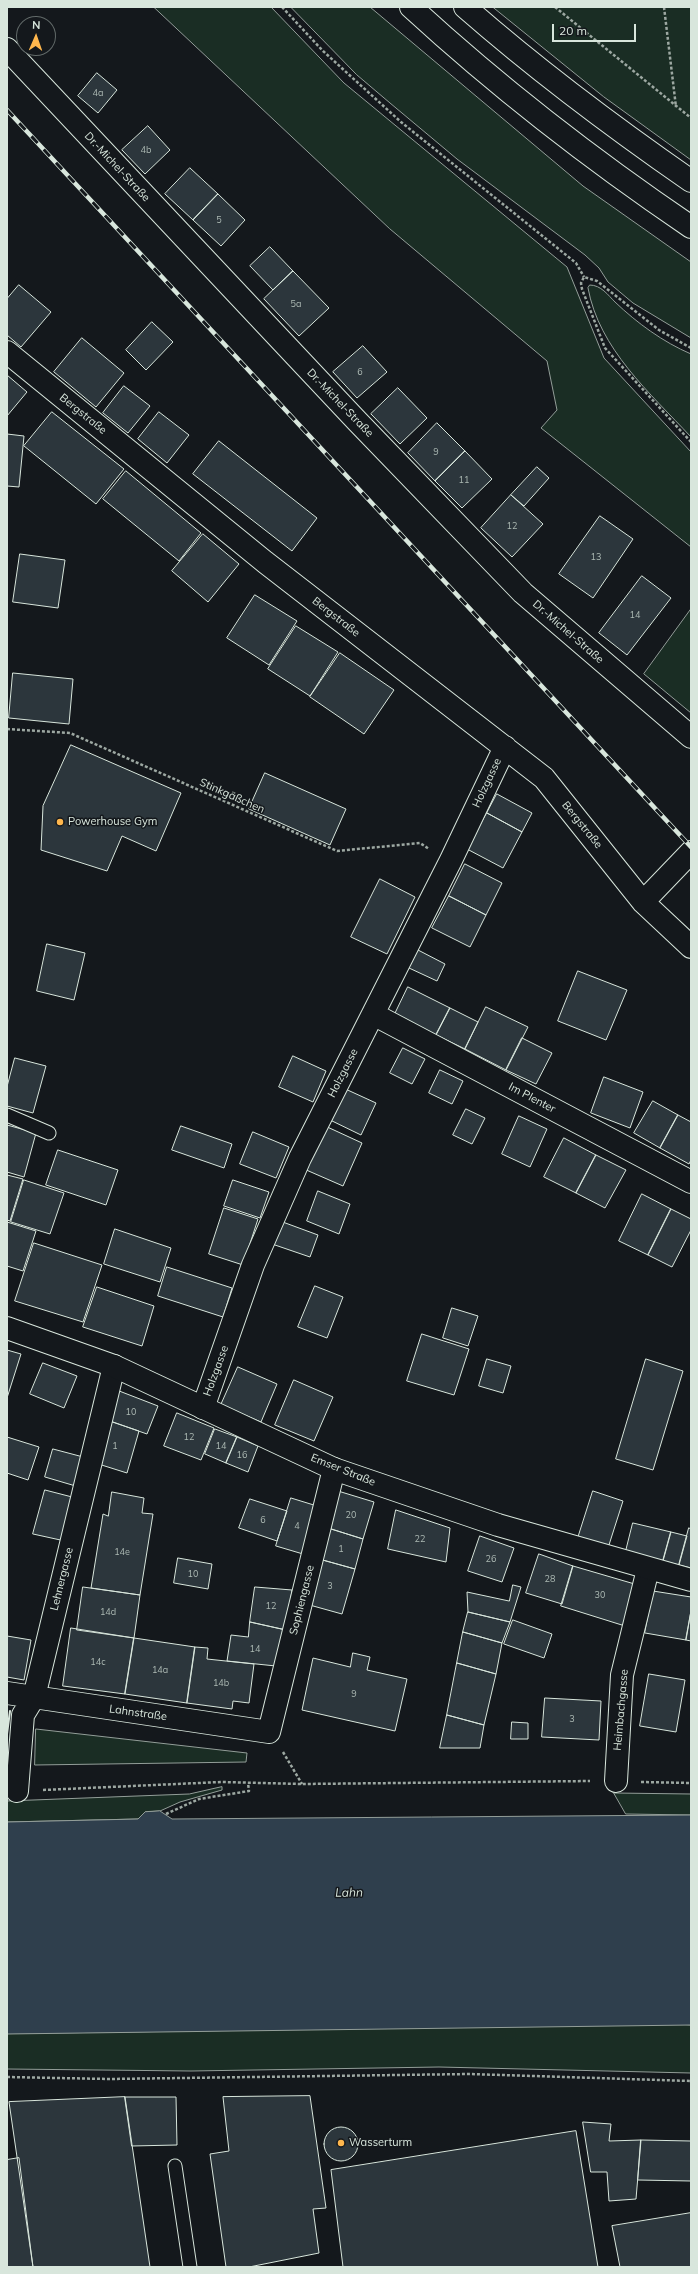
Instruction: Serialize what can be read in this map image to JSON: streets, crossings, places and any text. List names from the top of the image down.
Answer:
{
  "streets": {
    "main road": [
      "Dr.-Michel-Straße",
      "Bergstraße",
      "Holzgasse",
      "Im Plenter",
      "Emser Straße",
      "Lehnergasse",
      "Sophiengasse",
      "Heimbachgasse",
      "Lahnstraße"
    ],
    "path": ["Stinkgäßchen"]
  },
  "crossings": [
    ["Bergstraße", "Holzgasse"],
    ["Holzgasse", "Stinkgäßchen"],
    ["Holzgasse", "Im Plenter"],
    ["Holzgasse", "Emser Straße"],
    ["Emser Straße", "Lehnergasse"],
    ["Emser Straße", "Sophiengasse"],
    ["Emser Straße", "Heimbachgasse"],
    ["Lehnergasse", "Lahnstraße"],
    ["Sophiengasse", "Lahnstraße"]
  ],
  "water": ["Lahn"],
  "places": ["Powerhouse Gym", "Wasserturm"],
  "house_numbers": [
    "4a",
    "4b",
    "5",
    "5a",
    "6",
    "9",
    "11",
    "12",
    "13",
    "14",
    "10",
    "12",
    "1",
    "14",
    "16",
    "20",
    "6",
    "4",
    "22",
    "1",
    "14e",
    "26",
    "10",
    "28",
    "3",
    "30",
    "12",
    "14d",
    "14",
    "14c",
    "14a",
    "14b",
    "9",
    "3"
  ],
  "scale_bar": "20 m",
  "north": "top"
}
